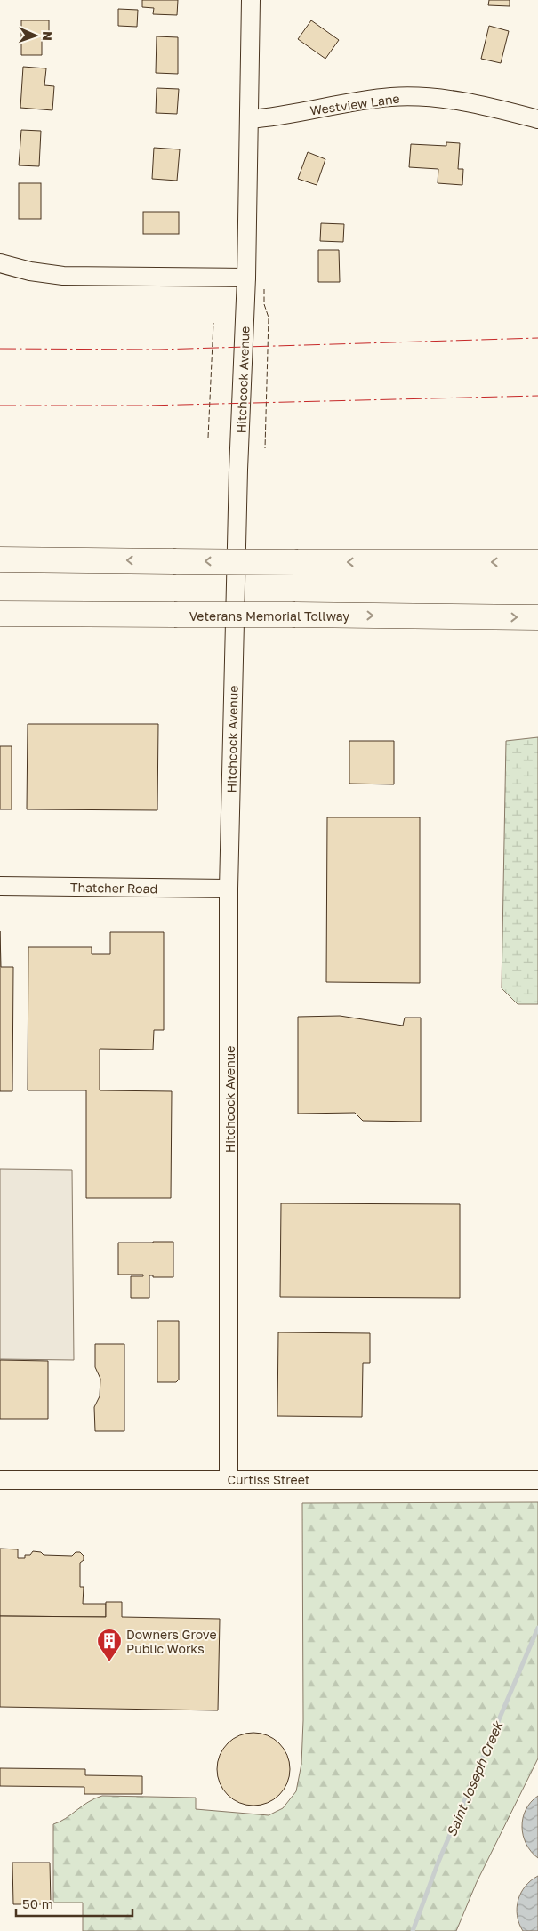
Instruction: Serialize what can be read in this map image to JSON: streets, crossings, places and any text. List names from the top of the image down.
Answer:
{
  "streets": {
    "highway": ["Veterans Memorial Tollway"],
    "street": [
      "Westview Lane",
      "Hitchcock Avenue",
      "Thatcher Road",
      "Curtiss Street"
    ]
  },
  "crossings": [
    ["Westview Lane", "Hitchcock Avenue"],
    ["Hitchcock Avenue", "Thatcher Road"],
    ["Hitchcock Avenue", "Curtiss Street"]
  ],
  "water": ["Saint Joseph Creek"],
  "places": {
    "building": ["Downers Grove Public Works"]
  },
  "scale_bar": "50 m",
  "north": "right"
}
